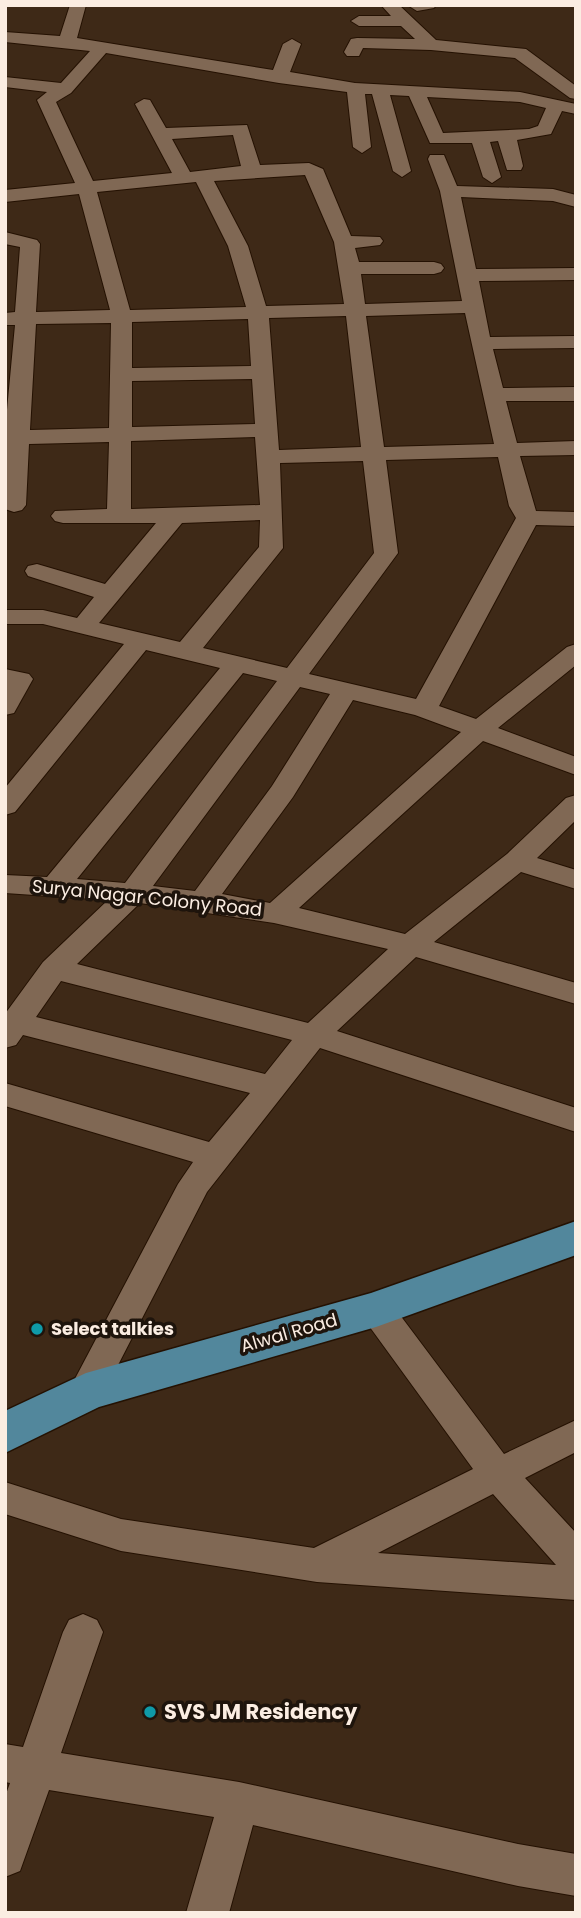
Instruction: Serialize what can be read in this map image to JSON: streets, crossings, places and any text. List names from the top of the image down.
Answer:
{
  "streets": {
    "main road": ["Alwal Road"],
    "street": ["Surya Nagar Colony Road"]
  },
  "places": ["Select talkies", "SVS JM Residency"]
}
